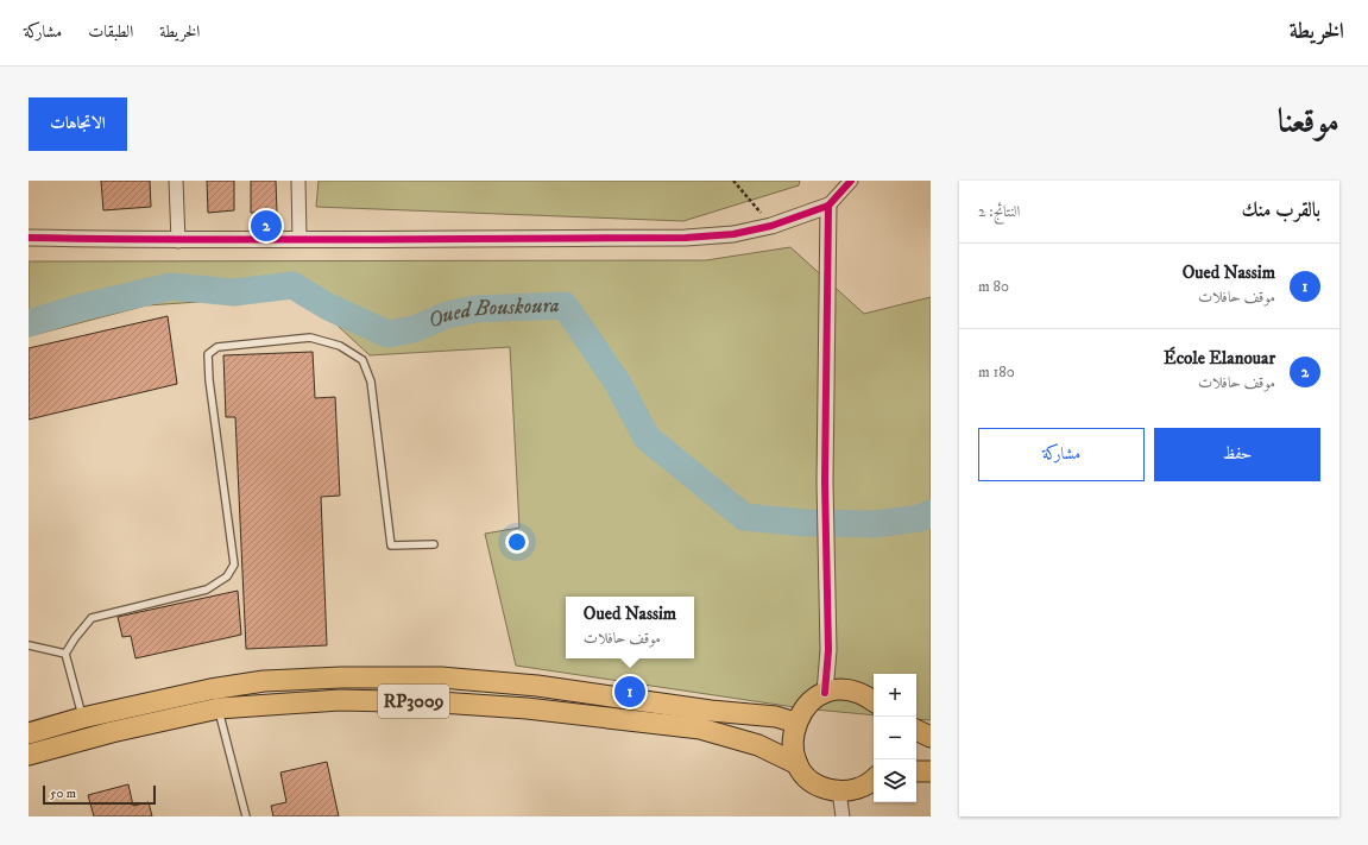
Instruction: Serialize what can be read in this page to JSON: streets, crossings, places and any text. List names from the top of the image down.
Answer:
{
  "streets": {
    "main road": ["RP3009"]
  },
  "water": ["Oued Bouskoura"],
  "scale_bar": "50 m",
  "page": {
    "header": "الخريطة",
    "nav": ["الخريطة", "الطبقات", "مشاركة"],
    "title": "موقعنا",
    "buttons": [
      "الاتجاهات",
      ["حفظ", "مشاركة"]
    ],
    "heading": ["بالقرب منك", "النتائج: 2"],
    "pins": ["2", "1"],
    "list": [
      {
        "mark": "1",
        "name": "Oued Nassim",
        "note": "موقف حافلات",
        "value": "80 m"
      },
      {
        "mark": "2",
        "name": "École Elanouar",
        "note": "موقف حافلات",
        "value": "180 m"
      }
    ],
    "popup": ["Oued Nassim", "موقف حافلات"],
    "map_buttons": ["+", "−"],
    "scale": "50 m"
  }
}
